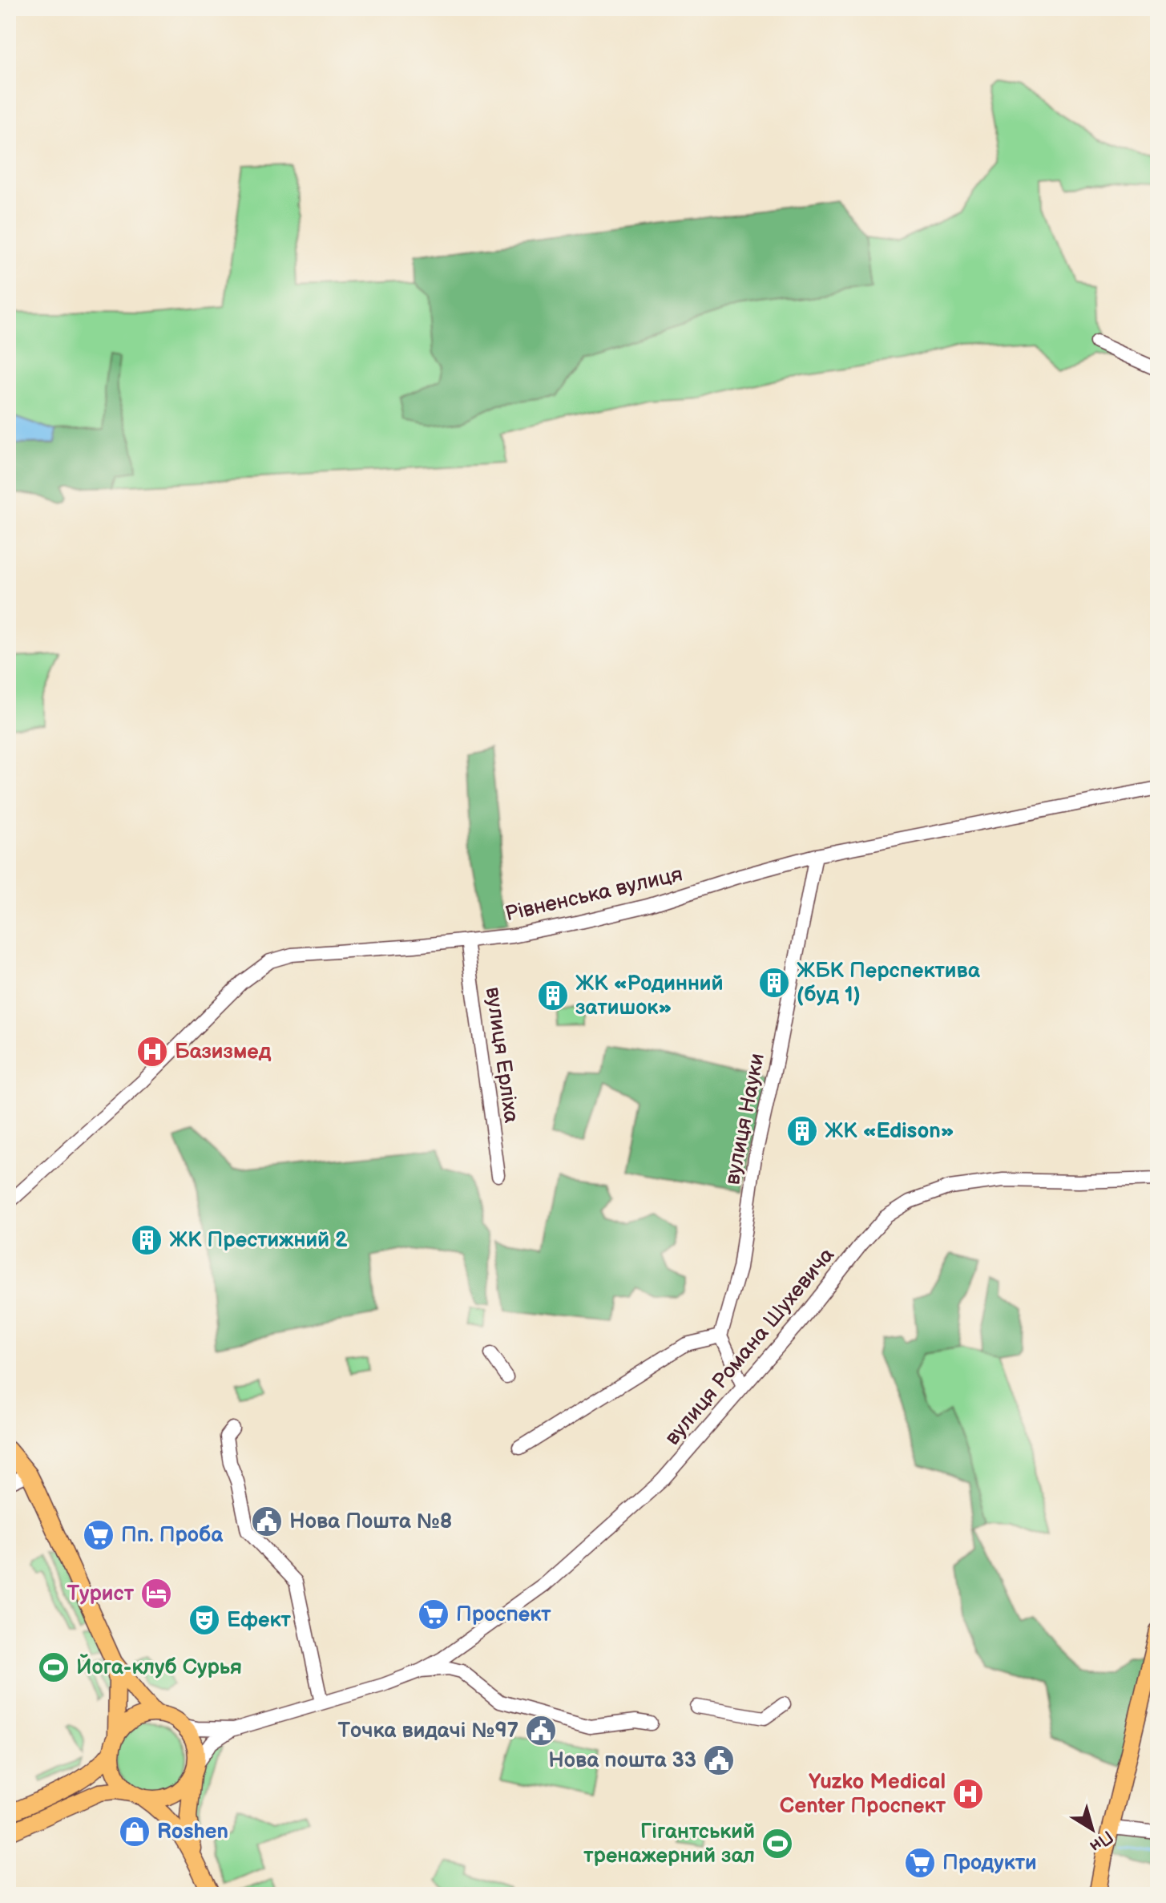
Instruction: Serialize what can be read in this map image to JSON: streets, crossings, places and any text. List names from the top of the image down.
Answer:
{
  "streets": {
    "street": [
      "Рівненська вулиця",
      "вулиця Ерліха",
      "вулиця Науки",
      "вулиця Романа Шухевича"
    ]
  },
  "crossings": [
    ["Рівненська вулиця", "вулиця Ерліха"],
    ["Рівненська вулиця", "вулиця Науки"]
  ],
  "places": {
    "building": [
      "ЖБК Перспектива (буд 1)",
      "ЖК «Родинний затишок»",
      "ЖК «Edison»",
      "ЖК Престижний 2"
    ],
    "hospital": ["Базизмед", "Yuzko Medical Center Проспект"],
    "public building": ["Нова Пошта №8", "Точка видачі №97", "Нова пошта 33"],
    "supermarket": ["Пп. Проба", "Проспект", "Продукти"],
    "hotel": ["Турист"],
    "theatre": ["Ефект"],
    "sports": ["Йога-клуб Сурья", "Гігантський тренажерний зал"],
    "shop": ["Roshen"]
  },
  "north": "bottom right"
}
